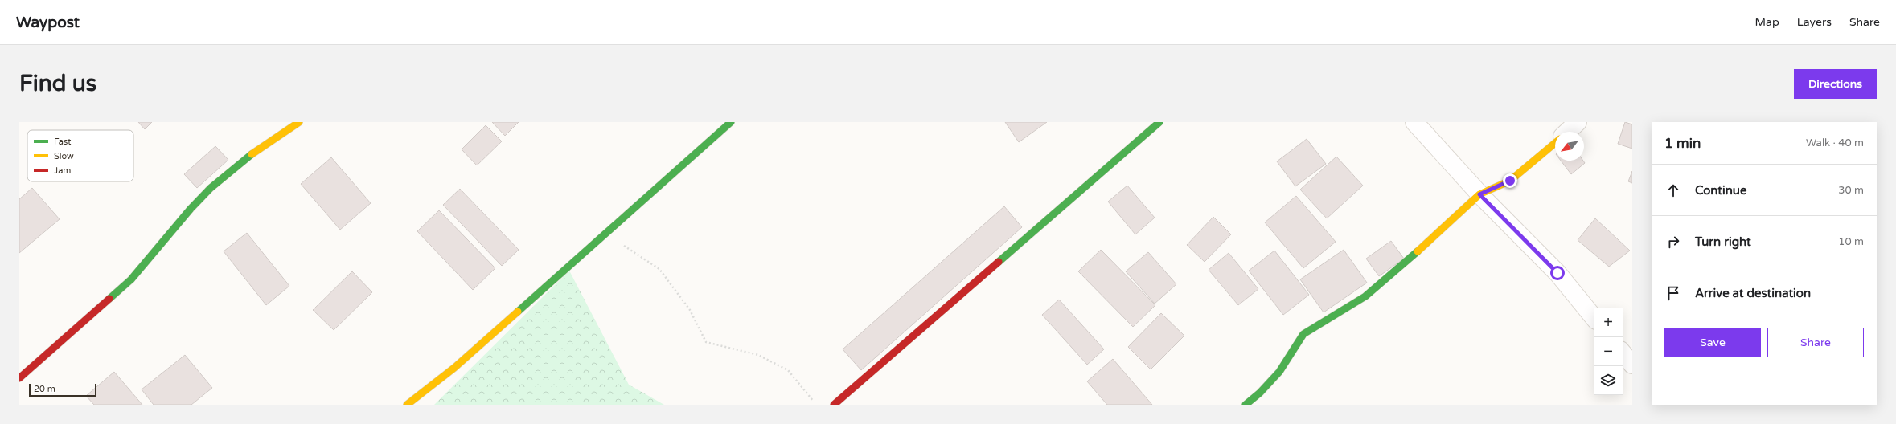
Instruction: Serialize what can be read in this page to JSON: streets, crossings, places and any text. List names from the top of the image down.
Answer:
{
  "legend": ["Fast", "Slow", "Jam"],
  "scale_bar": "20 m",
  "north": "bottom left",
  "page": {
    "header": "Waypost",
    "nav": ["Map", "Layers", "Share"],
    "buttons": [
      "Directions",
      ["Save", "Share"]
    ],
    "title": "Find us",
    "heading": ["1 min", "Walk · 40 m"],
    "list": [
      ["Continue", "30 m"],
      ["Turn right", "10 m"],
      "Arrive at destination"
    ],
    "map_buttons": ["+", "−"],
    "scale": "20 m"
  }
}
